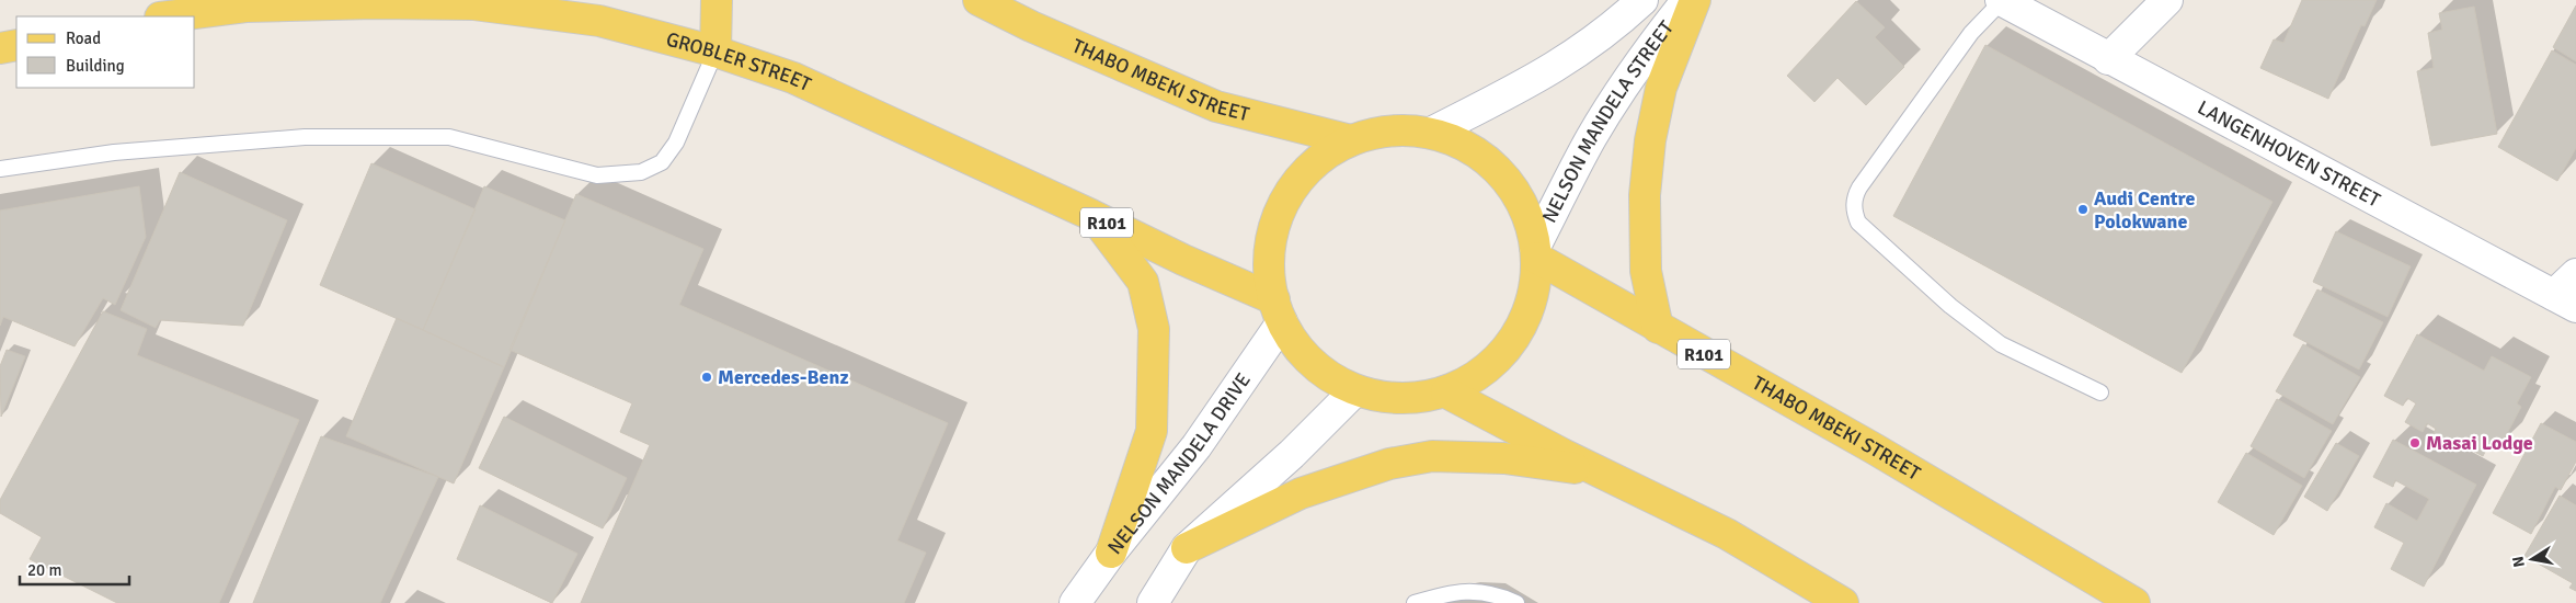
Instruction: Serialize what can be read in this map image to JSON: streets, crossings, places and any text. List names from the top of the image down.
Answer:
{
  "streets": {
    "main road": ["GROBLER STREET", "THABO MBEKI STREET", "R101"],
    "street": ["NELSON MANDELA STREET", "LANGENHOVEN STREET", "NELSON MANDELA DRIVE"]
  },
  "crossings": [
    ["GROBLER STREET", "NELSON MANDELA DRIVE"],
    ["THABO MBEKI STREET", "NELSON MANDELA STREET"]
  ],
  "places": ["Audi Centre Polokwane", "Mercedes-Benz", "Masai Lodge"],
  "legend": ["Road", "Building"],
  "scale_bar": "20 m",
  "north": "left"
}
